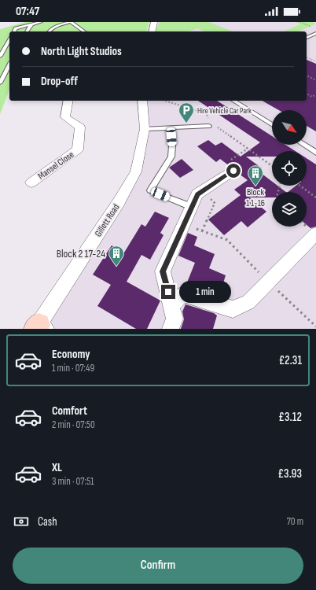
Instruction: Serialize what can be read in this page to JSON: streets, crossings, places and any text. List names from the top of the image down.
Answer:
{
  "streets": {
    "street": ["Mansel Close", "Gillett Road"]
  },
  "places": {
    "parking": ["Hire Vehicle Car Park"],
    "building": ["Block 1 1-16", "Block 2 17-24"]
  },
  "north": "bottom right",
  "page": {
    "status": "07:47",
    "banner": ["North Light Studios", "Drop-off"],
    "bubble": "1 min",
    "list": [
      {
        "name": "Economy",
        "note": "1 min · 07:49",
        "value": "£2.31"
      },
      {
        "name": "Comfort",
        "note": "2 min · 07:50",
        "value": "£3.12"
      },
      {
        "name": "XL",
        "note": "3 min · 07:51",
        "value": "£3.93"
      }
    ],
    "pay": ["Cash", "70 m"],
    "buttons": "Confirm"
  }
}
